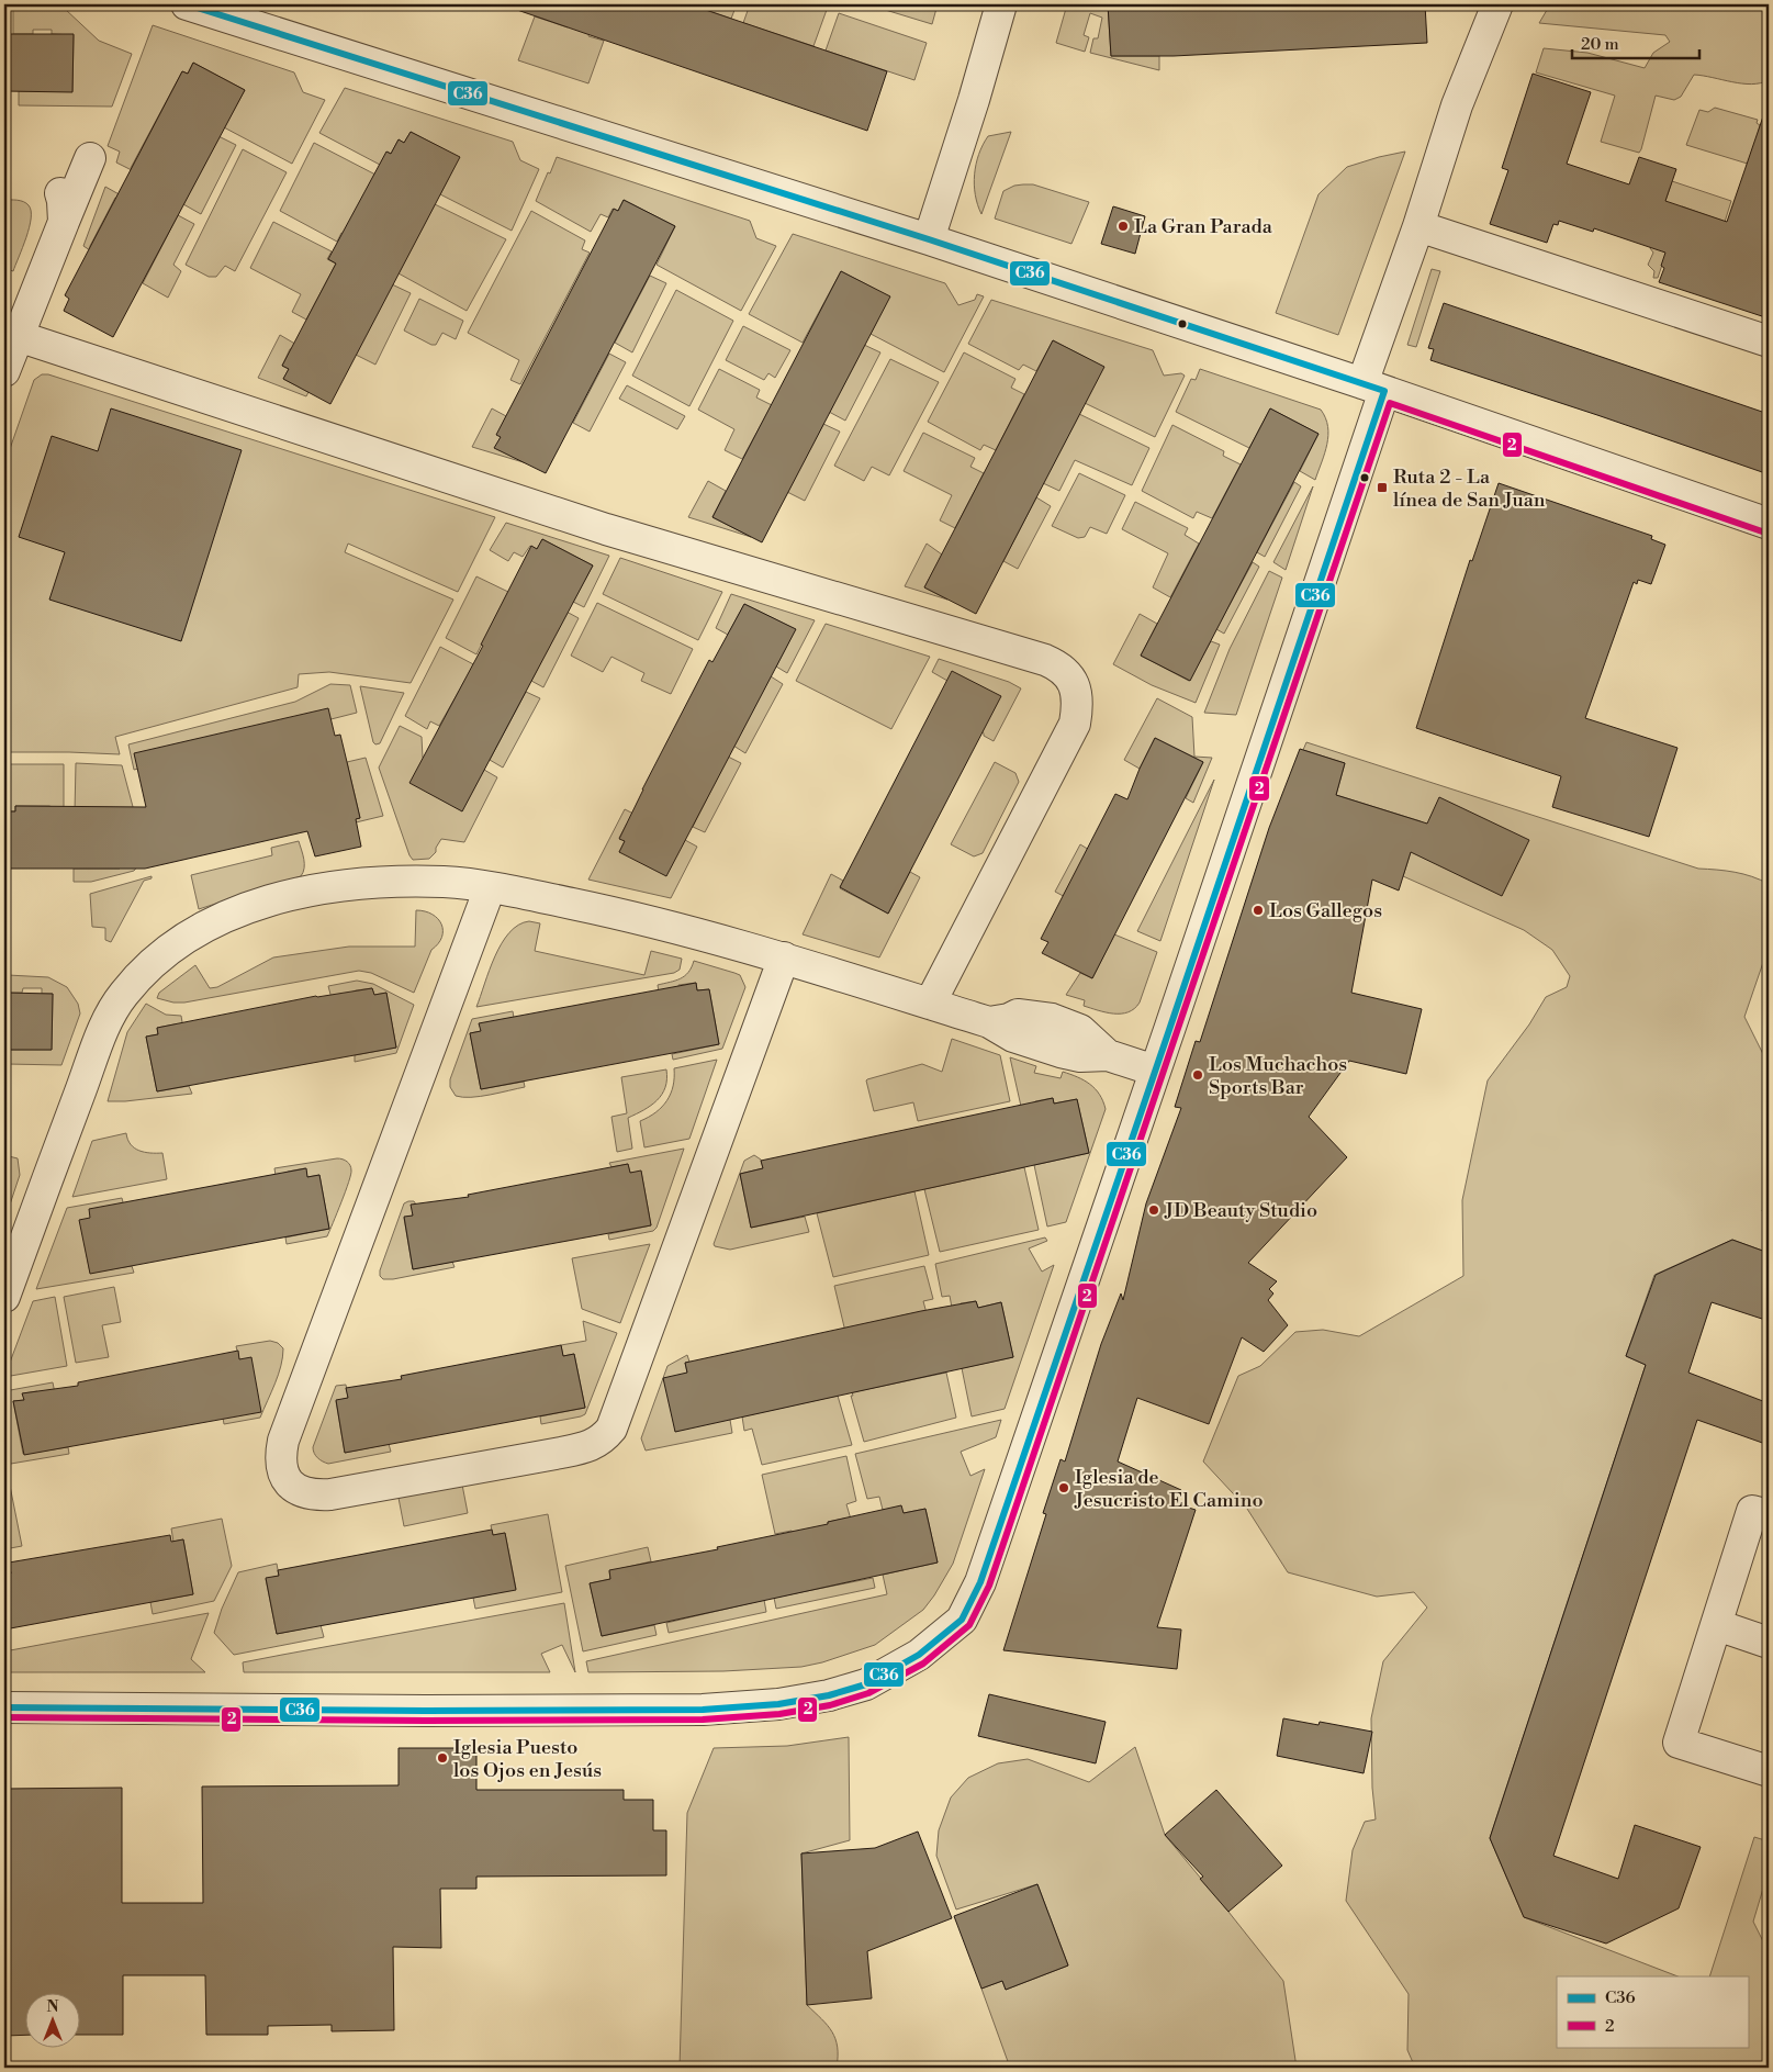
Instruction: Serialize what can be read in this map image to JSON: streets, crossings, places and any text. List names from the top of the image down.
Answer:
{
  "places": {
    "other": [
      "La Gran Parada",
      "Los Gallegos",
      "Los Muchachos Sports Bar",
      "JD Beauty Studio",
      "Iglesia de Jesucristo El Camino",
      "Iglesia Puesto los Ojos en Jesús"
    ],
    "transit": ["Ruta 2 - La línea de San Juan"]
  },
  "lines": ["transit line C36", "transit line 2"],
  "legend": ["C36", "2"],
  "scale_bar": "20 m",
  "north": "top"
}
